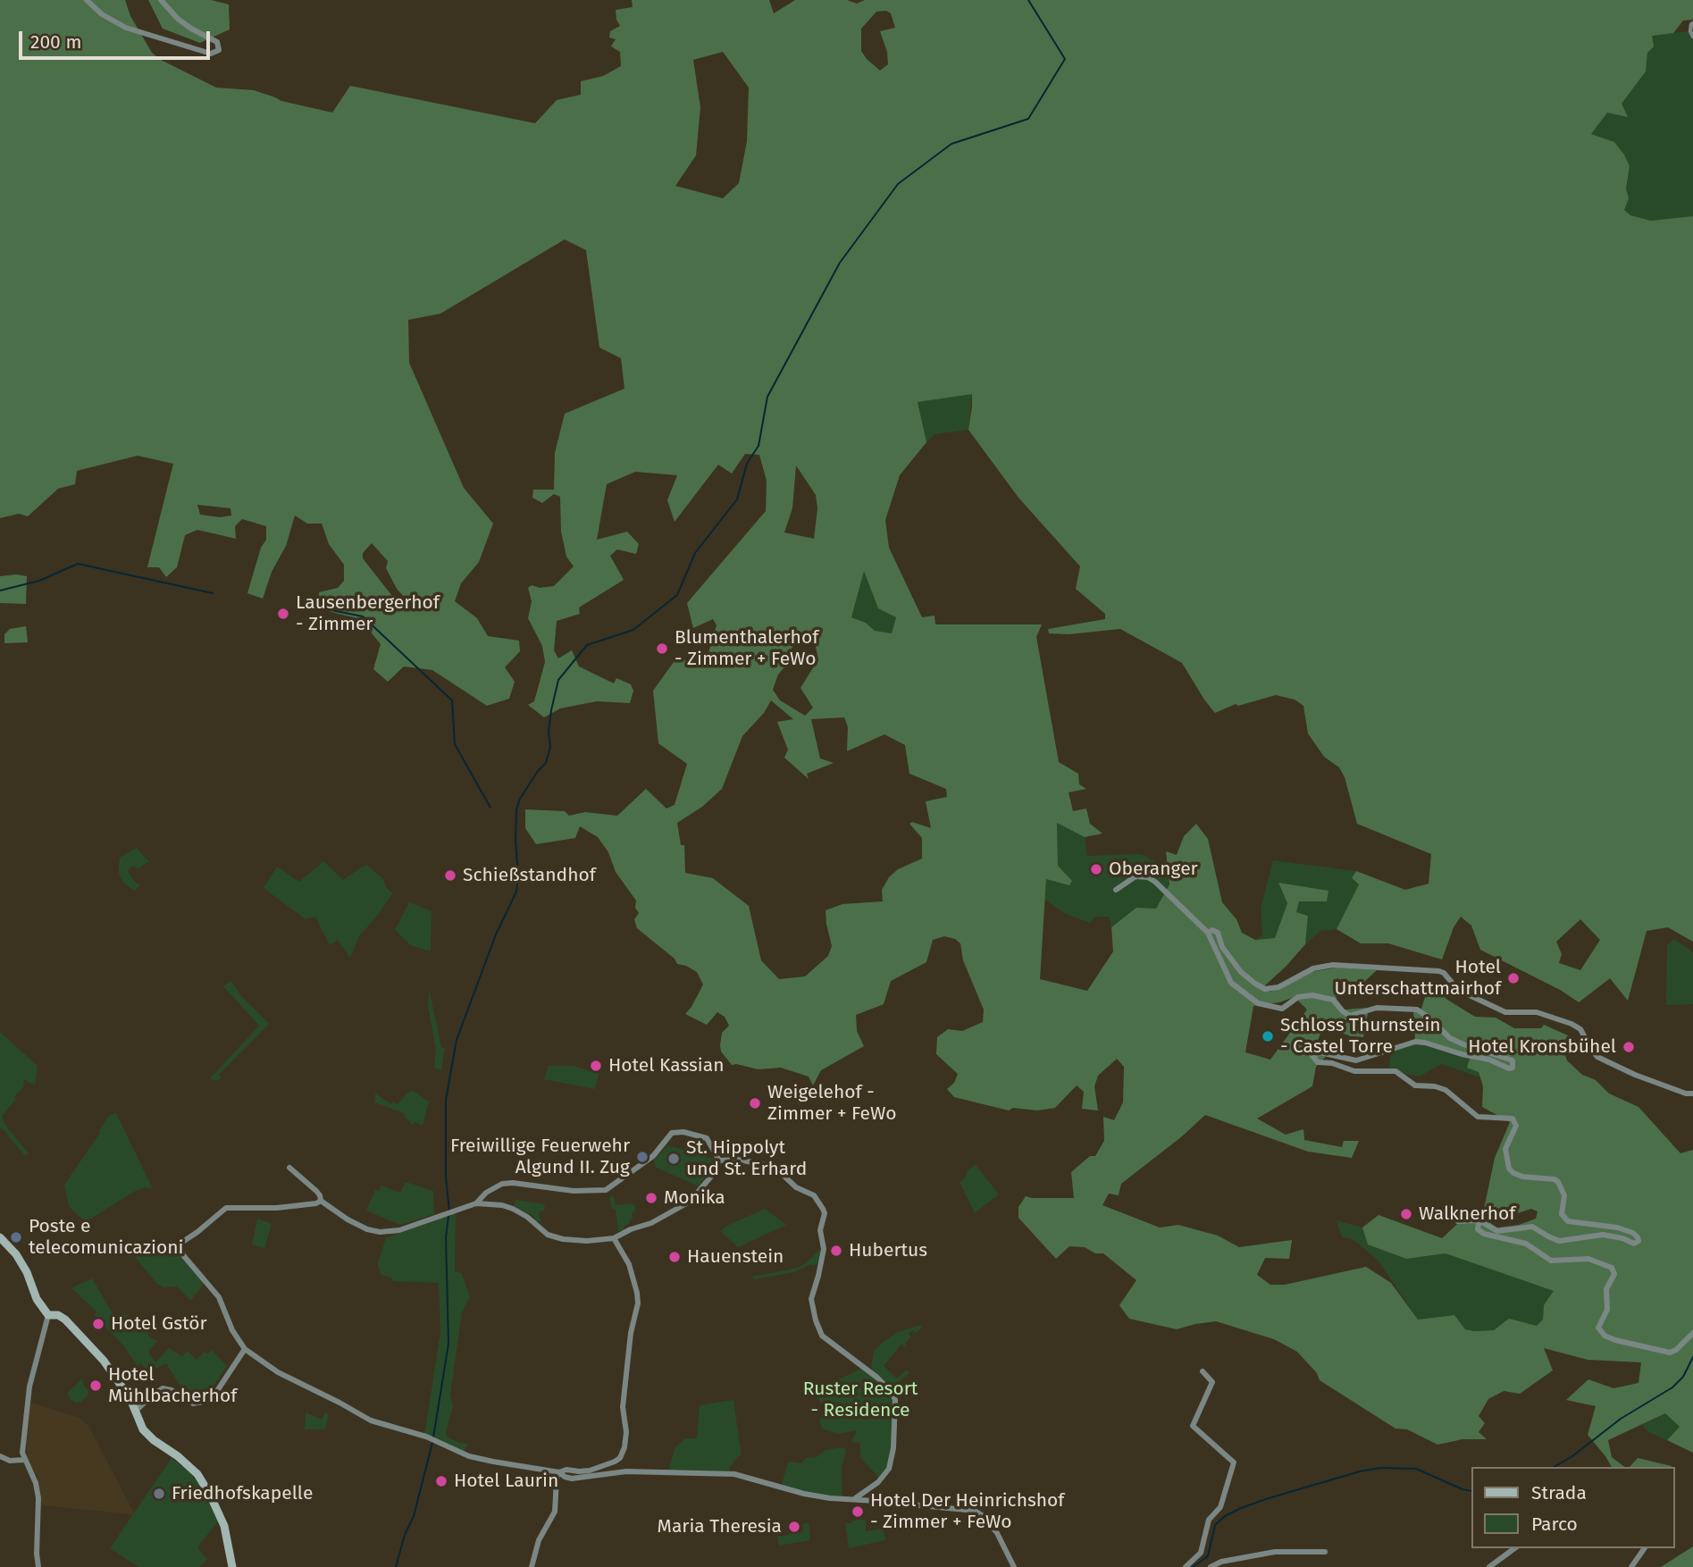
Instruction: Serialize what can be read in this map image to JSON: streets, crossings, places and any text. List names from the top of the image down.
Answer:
{
  "parks": ["Ruster Resort - Residence"],
  "places": [
    "Lausenbergerhof - Zimmer",
    "Blumenthalerhof - Zimmer + FeWo",
    "Oberanger",
    "Schießstandhof",
    "Hotel Unterschattmairhof",
    "Schloss Thurnstein - Castel Torre",
    "Hotel Kronsbühel",
    "Hotel Kassian",
    "Weigelehof - Zimmer + FeWo",
    "Freiwillige Feuerwehr Algund II. Zug",
    "St. Hippolyt und St. Erhard",
    "Monika",
    "Walknerhof",
    "Poste e telecomunicazioni",
    "Hubertus",
    "Hauenstein",
    "Hotel Gstör",
    "Hotel Mühlbacherhof",
    "Hotel Laurin",
    "Friedhofskapelle",
    "Hotel Der Heinrichshof - Zimmer + FeWo",
    "Maria Theresia"
  ],
  "legend": ["Strada", "Parco"],
  "scale_bar": "200 m"
}
